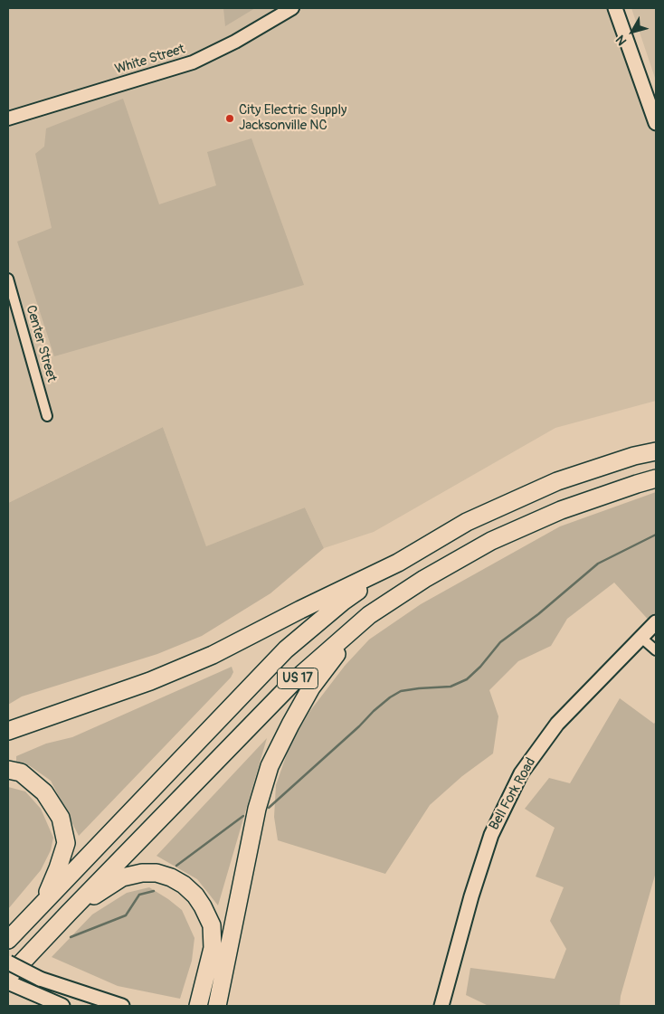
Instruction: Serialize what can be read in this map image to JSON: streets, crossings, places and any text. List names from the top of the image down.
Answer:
{
  "streets": {
    "highway": ["US 17"],
    "main road": ["Bell Fork Road"],
    "street": ["White Street", "Center Street"]
  },
  "places": ["City Electric Supply Jacksonville NC"],
  "north": "bottom left"
}
